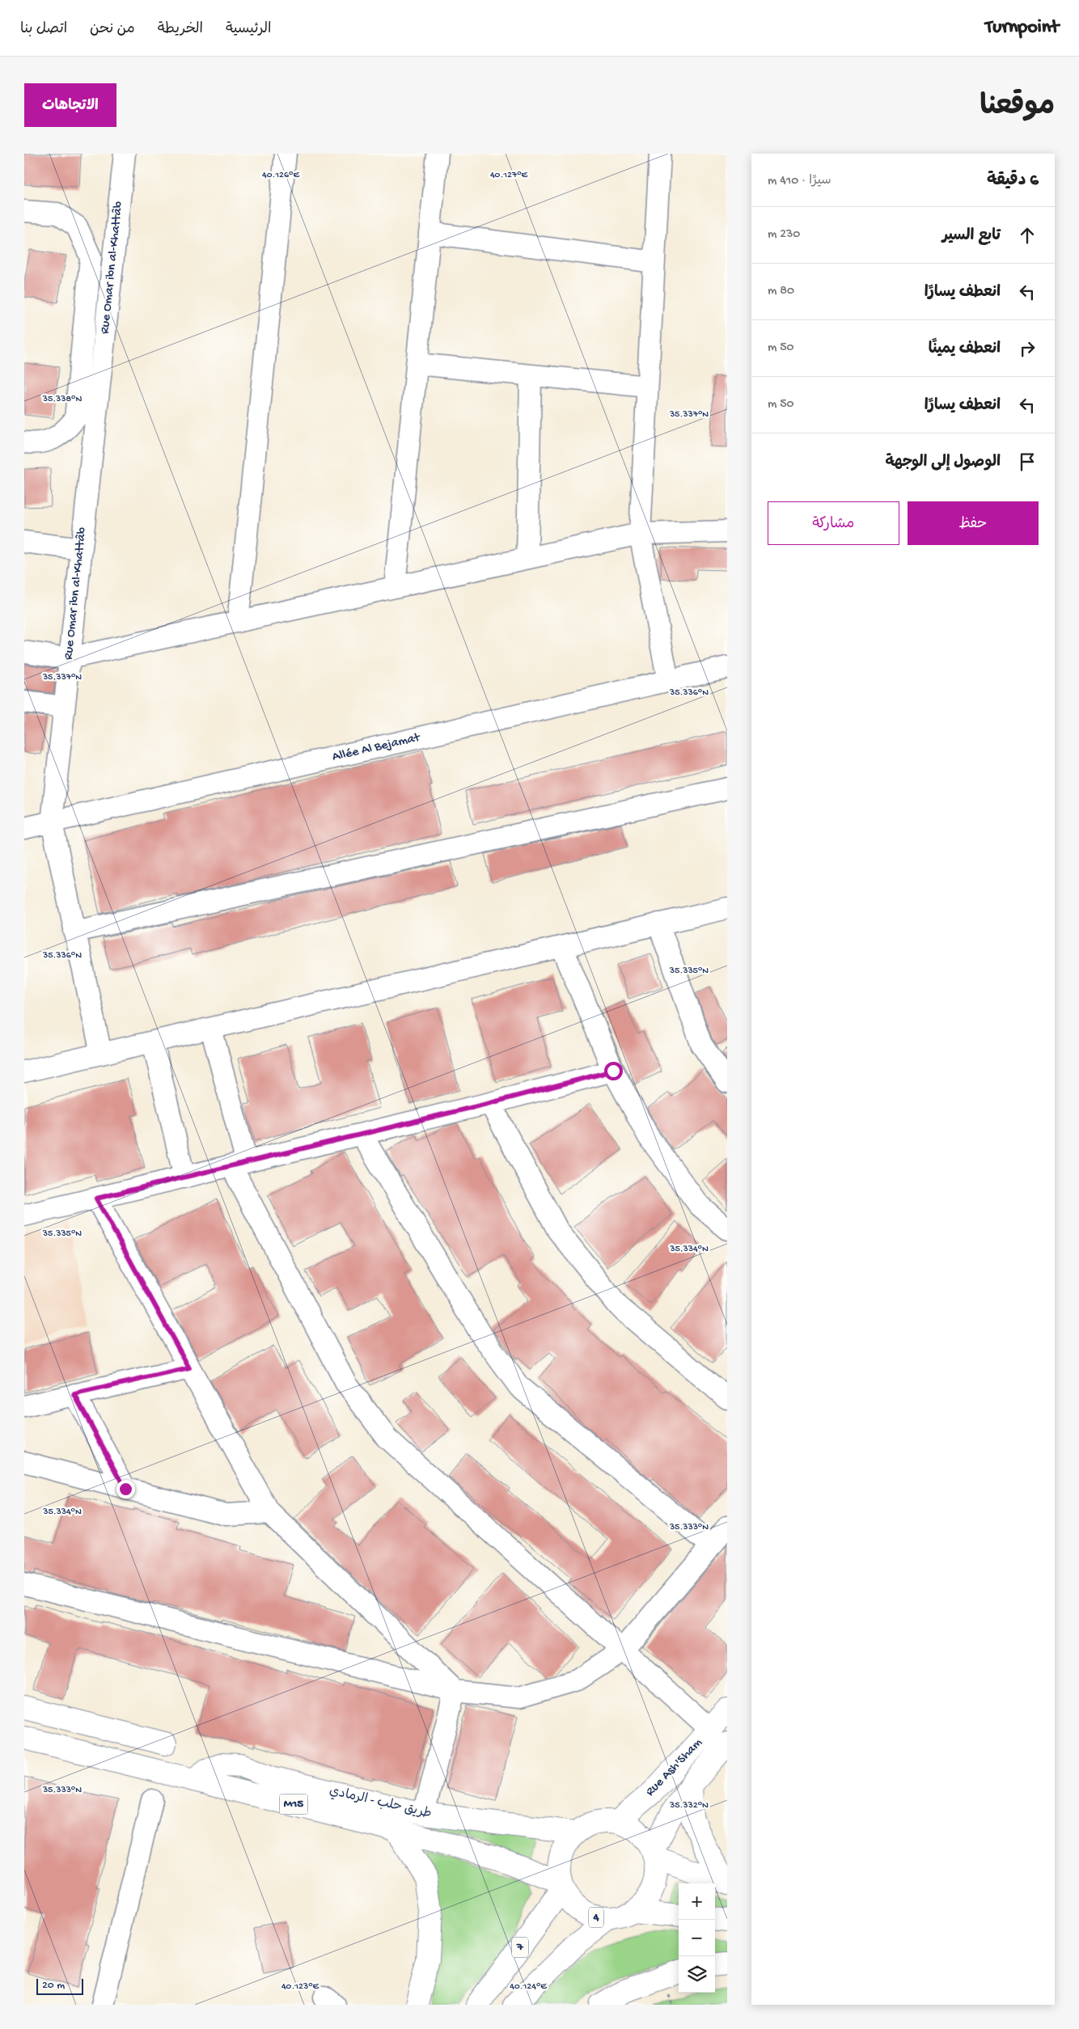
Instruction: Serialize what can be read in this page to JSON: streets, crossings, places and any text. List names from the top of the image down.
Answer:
{
  "streets": {
    "main road": [
      "Rue Ash'Sham",
      "طريق حلب - الرمادي",
      "M15",
      "4",
      "7"
    ],
    "street": ["Rue Omar ibn al-Khattâb", "Allée Al Bejamat"]
  },
  "crossings": [
    ["Rue Omar ibn al-Khattâb", "Allée Al Bejamat"],
    ["Rue Ash'Sham", "طريق حلب - الرمادي"],
    ["Rue Ash'Sham", "4"],
    ["Rue Ash'Sham", "7"],
    ["طريق حلب - الرمادي", "4"],
    ["طريق حلب - الرمادي", "7"],
    ["4", "7"]
  ],
  "scale_bar": "20 m",
  "page": {
    "header": "Turnpoint",
    "nav": [
      "الرئيسية",
      "الخريطة",
      "من نحن",
      "اتصل بنا"
    ],
    "title": "موقعنا",
    "buttons": [
      "الاتجاهات",
      ["حفظ", "مشاركة"]
    ],
    "heading": ["6 دقيقة", "سيرًا · 410 m"],
    "list": [
      ["تابع السير", "230 m"],
      ["انعطف يسارًا", "80 m"],
      ["انعطف يمينًا", "50 m"],
      ["انعطف يسارًا", "50 m"],
      "الوصول إلى الوجهة"
    ],
    "map_buttons": ["+", "−"],
    "scale": "20 m"
  },
  "coordinates": [
    "40.126°E",
    "40.127°E",
    "35.338°N",
    "35.337°N",
    "35.336°N",
    "35.335°N",
    "35.334°N",
    "35.333°N",
    "35.332°N",
    "40.123°E",
    "40.124°E"
  ]
}
